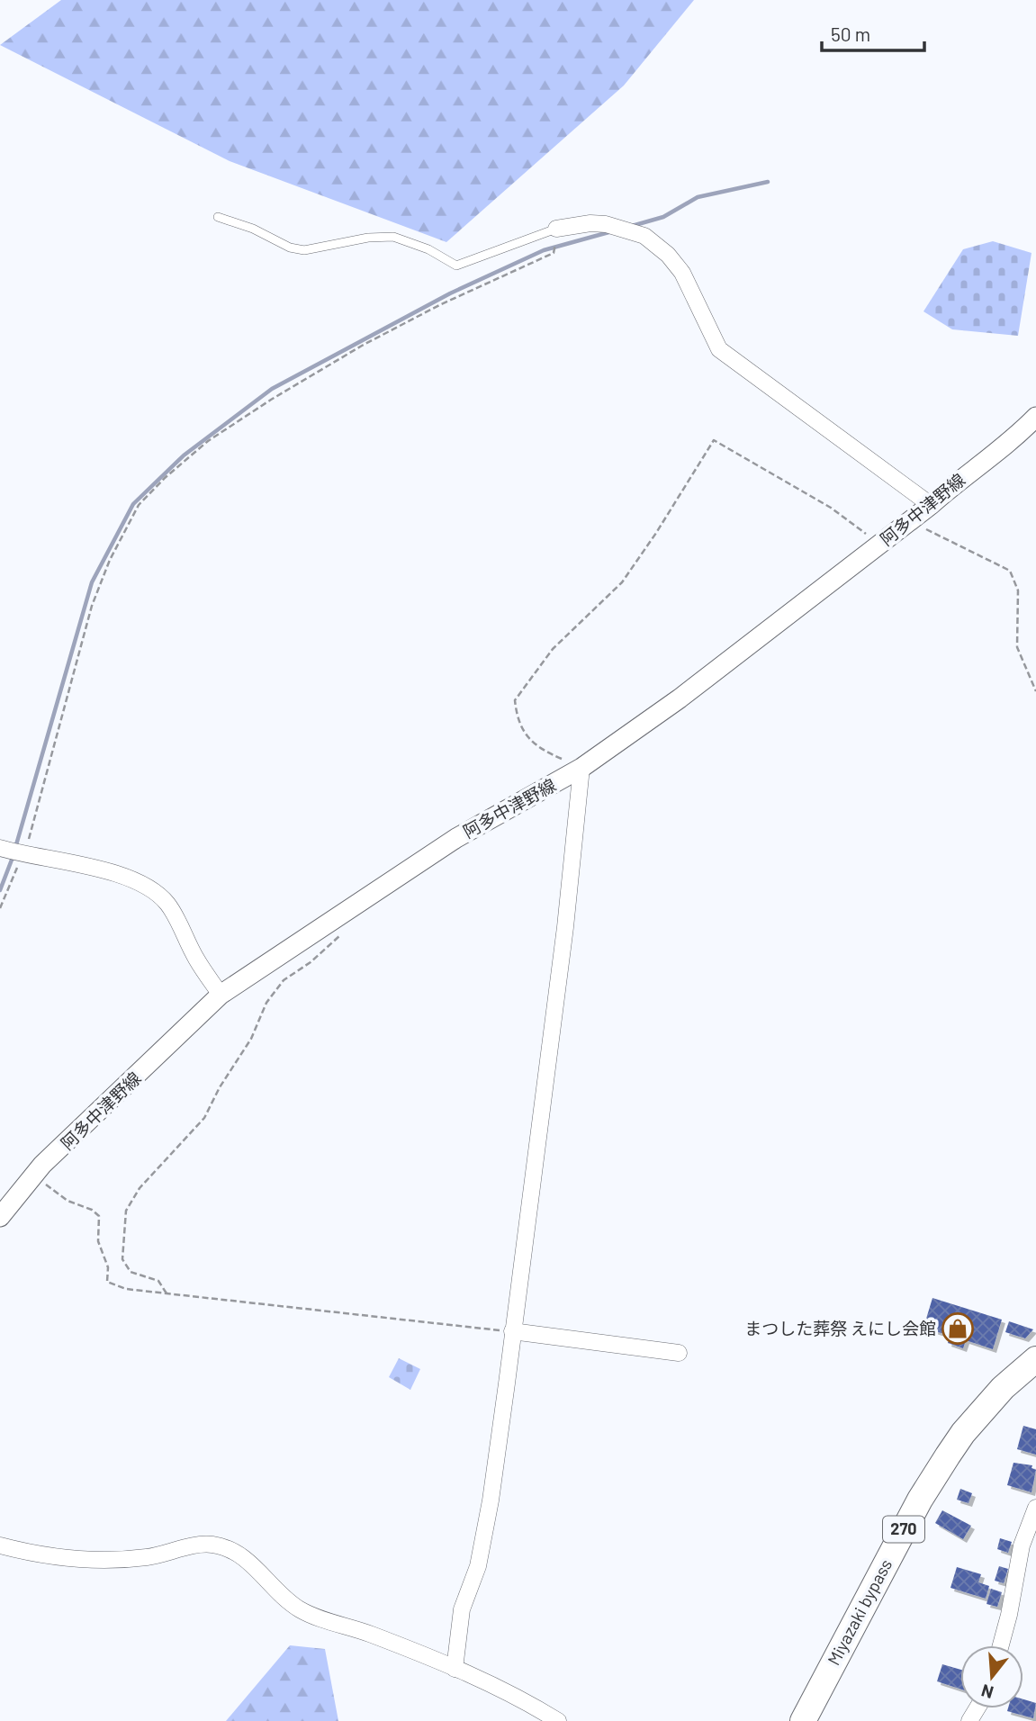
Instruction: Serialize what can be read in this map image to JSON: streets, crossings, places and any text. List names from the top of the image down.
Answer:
{
  "streets": {
    "highway": ["270", "Miyazaki bypass"],
    "street": ["阿多中津野線"]
  },
  "places": {
    "shop": ["まつした葬祭 えにし会館"]
  },
  "scale_bar": "50 m",
  "north": "bottom"
}
